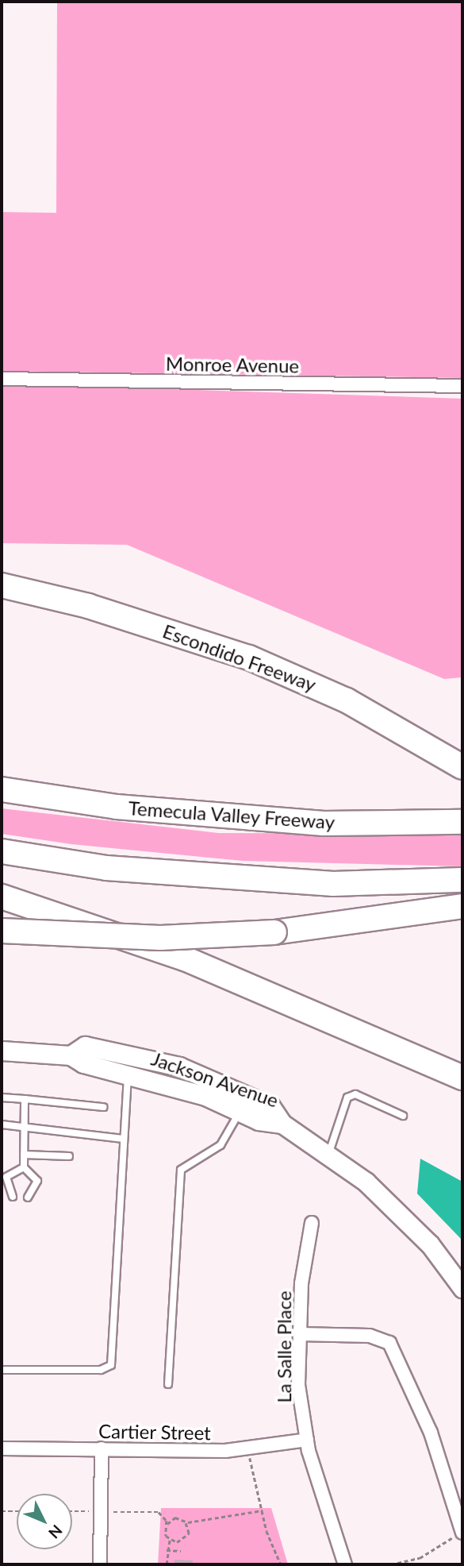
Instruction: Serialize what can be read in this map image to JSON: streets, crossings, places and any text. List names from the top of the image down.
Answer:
{
  "streets": {
    "highway": ["Escondido Freeway", "Temecula Valley Freeway"],
    "main road": ["Jackson Avenue"],
    "street": ["Monroe Avenue", "La Salle Place", "Cartier Street"]
  },
  "crossings": [
    ["La Salle Place", "Cartier Street"]
  ],
  "north": "bottom right"
}
